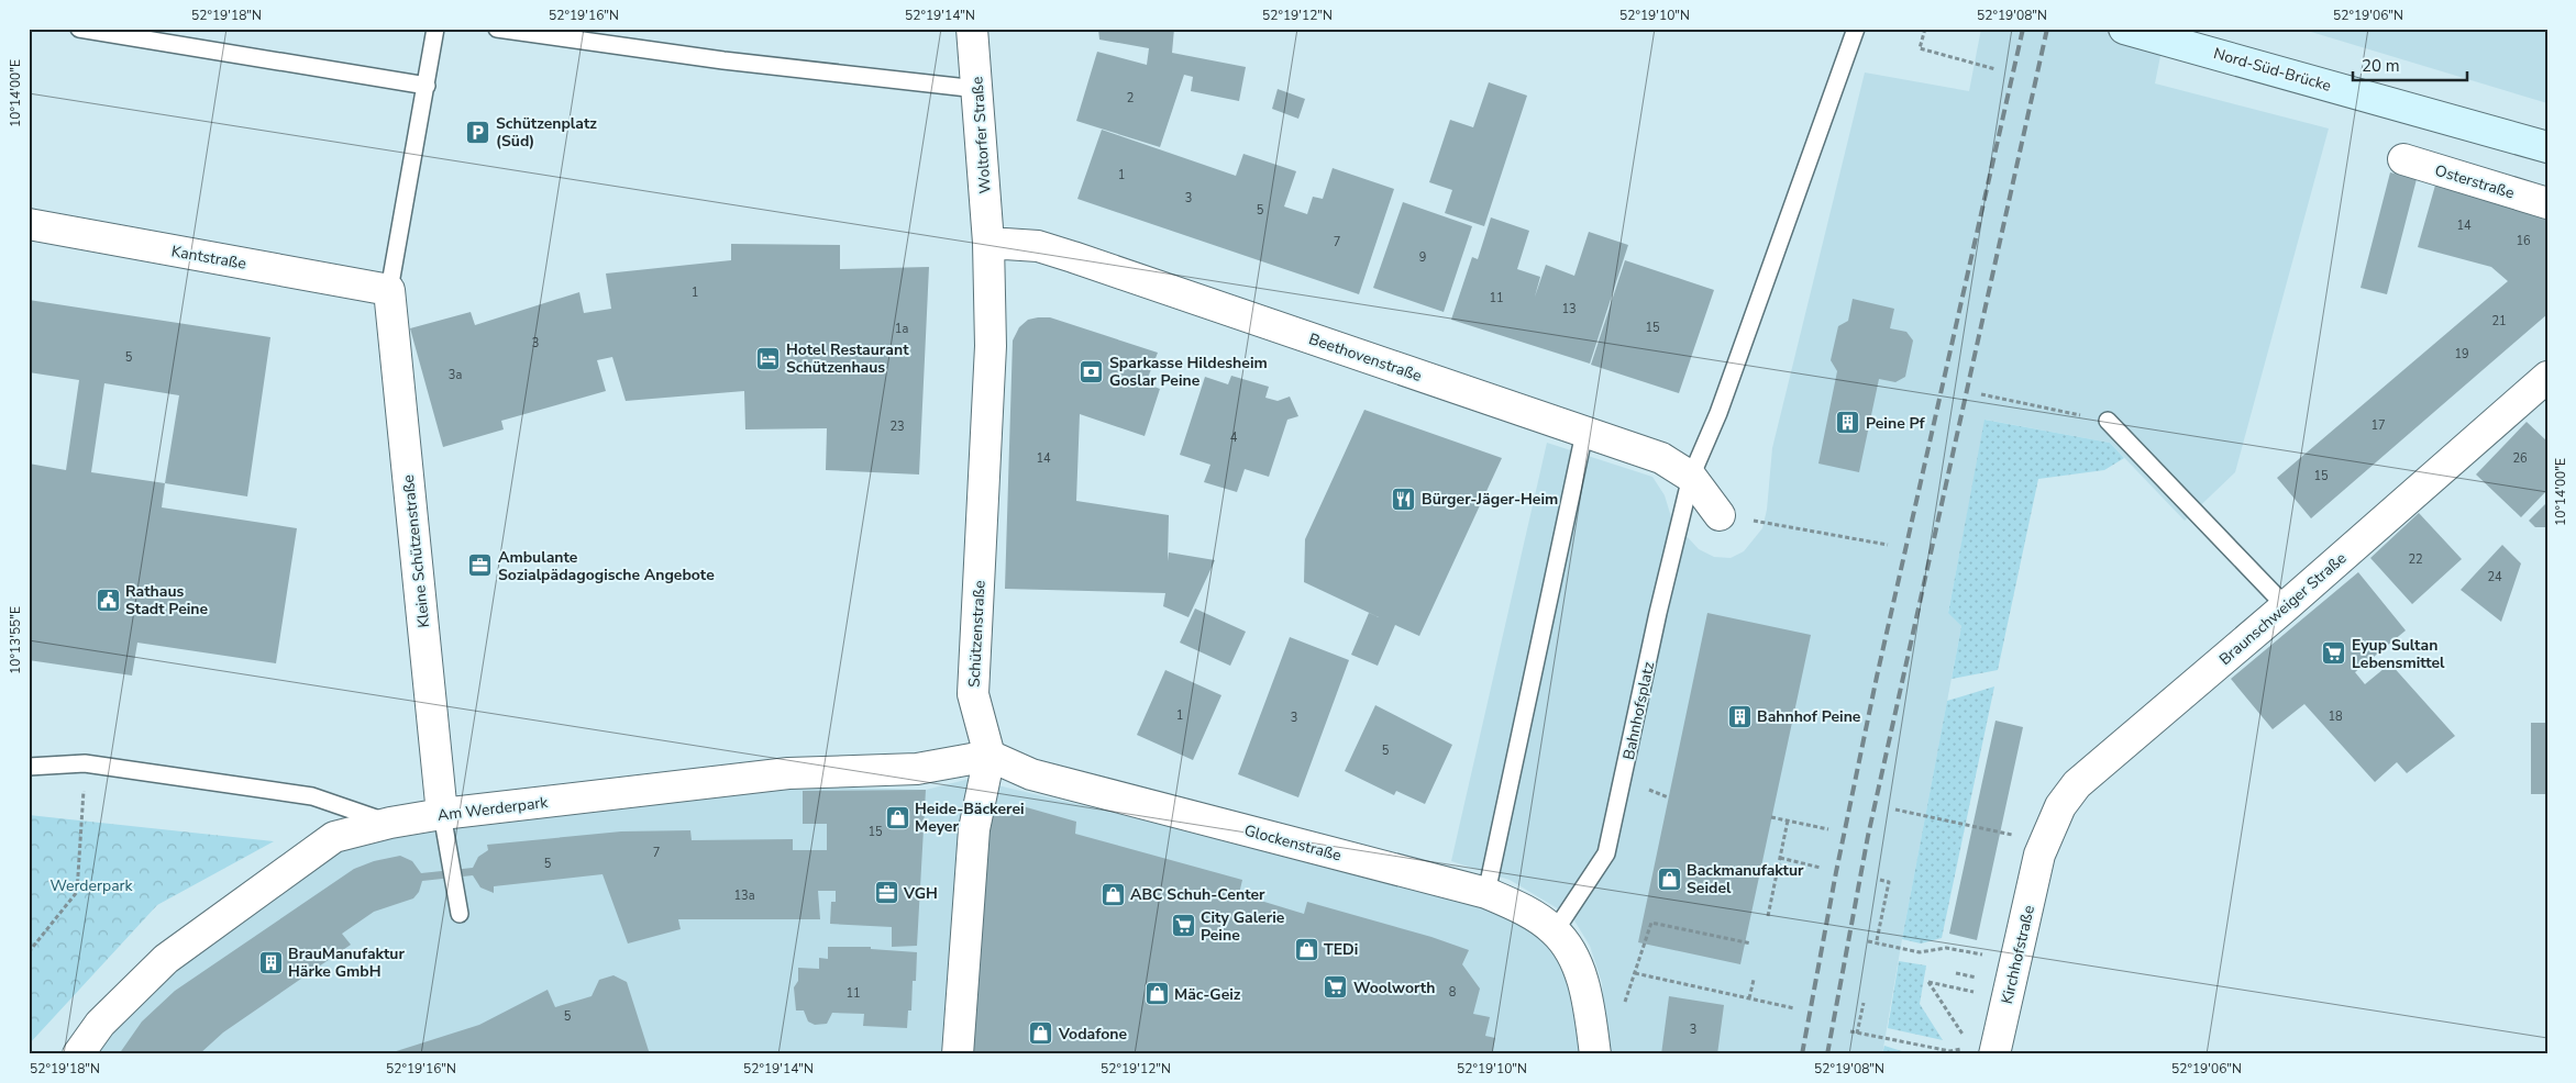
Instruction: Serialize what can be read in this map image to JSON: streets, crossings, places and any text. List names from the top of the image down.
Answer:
{
  "streets": {
    "street": [
      "Nord-Süd-Brücke",
      "Woltorfer Straße",
      "Osterstraße",
      "Kantstraße",
      "Beethovenstraße",
      "Kleine Schützenstraße",
      "Braunschweiger Straße",
      "Schützenstraße",
      "Am Werderpark",
      "Glockenstraße",
      "Kirchhofstraße"
    ],
    "lane": ["Bahnhofsplatz"]
  },
  "crossings": [
    ["Woltorfer Straße", "Beethovenstraße"],
    ["Woltorfer Straße", "Schützenstraße"],
    ["Kantstraße", "Kleine Schützenstraße"],
    ["Beethovenstraße", "Schützenstraße"],
    ["Beethovenstraße", "Bahnhofsplatz"],
    ["Kleine Schützenstraße", "Am Werderpark"],
    ["Braunschweiger Straße", "Kirchhofstraße"],
    ["Schützenstraße", "Am Werderpark"],
    ["Schützenstraße", "Glockenstraße"],
    ["Bahnhofsplatz", "Glockenstraße"],
    ["Am Werderpark", "Glockenstraße"]
  ],
  "parks": ["Werderpark"],
  "places": {
    "parking": ["Schützenplatz (Süd)"],
    "hotel": ["Hotel Restaurant Schützenhaus"],
    "bank": ["Sparkasse Hildesheim Goslar Peine"],
    "building": ["Peine Pf", "Bahnhof Peine", "BrauManufaktur Härke GmbH"],
    "restaurant": ["Bürger-Jäger-Heim"],
    "office": ["Ambulante Sozialpädagogische Angebote", "VGH"],
    "public building": ["Rathaus Stadt Peine"],
    "supermarket": ["Eyup Sultan Lebensmittel", "City Galerie Peine", "Woolworth"],
    "shop": [
      "Heide-Bäckerei Meyer",
      "Backmanufaktur Seidel",
      "ABC Schuh-Center",
      "TEDi",
      "Mäc-Geiz",
      "Vodafone"
    ]
  },
  "house_numbers": [
    "2",
    "1",
    "3",
    "5",
    "14",
    "16",
    "7",
    "9",
    "1",
    "11",
    "13",
    "21",
    "15",
    "1a",
    "3",
    "19",
    "5",
    "3a",
    "17",
    "23",
    "4",
    "14",
    "26",
    "15",
    "22",
    "24",
    "1",
    "18",
    "3",
    "5",
    "15",
    "7",
    "5",
    "13a",
    "8",
    "11",
    "5",
    "3"
  ],
  "scale_bar": "20 m",
  "coordinates": [
    "52°19'18\"N",
    "52°19'16\"N",
    "52°19'14\"N",
    "52°19'12\"N",
    "52°19'10\"N",
    "52°19'08\"N",
    "52°19'06\"N",
    "10°14'00\"E",
    "10°13'55\"E"
  ]
}
